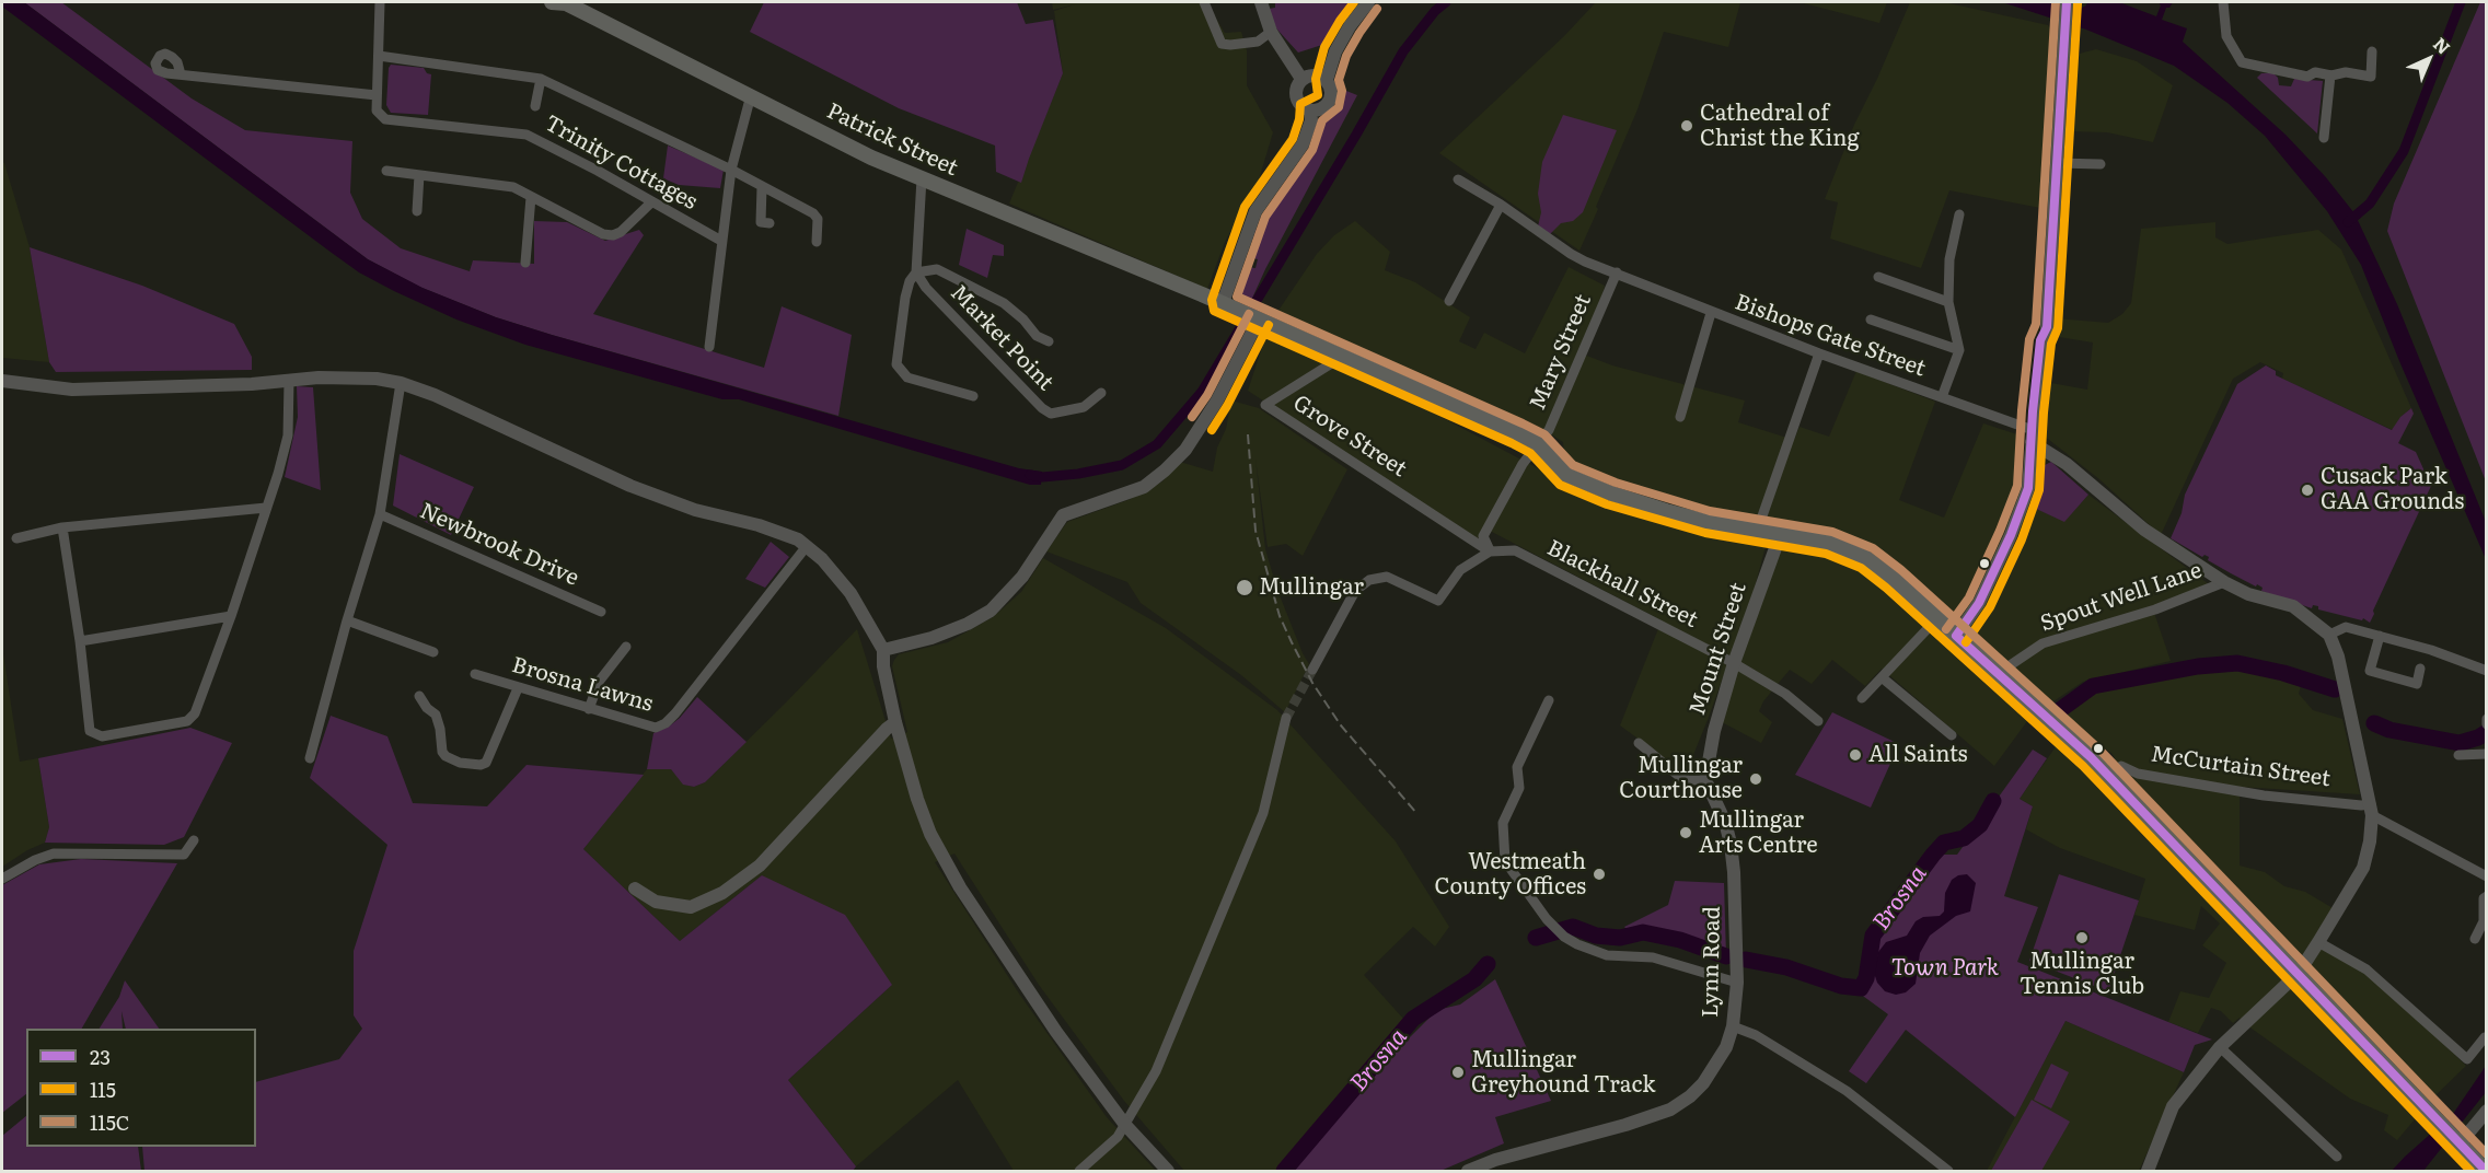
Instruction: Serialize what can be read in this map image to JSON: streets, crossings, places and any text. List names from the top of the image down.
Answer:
{
  "streets": {
    "main road": ["Patrick Street"],
    "street": [
      "Trinity Cottages",
      "Bishops Gate Street",
      "Market Point",
      "Mary Street",
      "Grove Street",
      "Newbrook Drive",
      "Blackhall Street",
      "Spout Well Lane",
      "Mount Street",
      "Brosna Lawns",
      "McCurtain Street",
      "Lynn Road"
    ]
  },
  "crossings": [
    ["Patrick Street", "Mary Street"],
    ["Patrick Street", "Grove Street"],
    ["Bishops Gate Street", "Mary Street"],
    ["Mary Street", "Grove Street"],
    ["Mary Street", "Blackhall Street"],
    ["Grove Street", "Blackhall Street"],
    ["Blackhall Street", "Mount Street"],
    ["Mount Street", "Lynn Road"]
  ],
  "water": ["Brosna"],
  "parks": ["Town Park"],
  "places": [
    "Cathedral of Christ the King",
    "Cusack Park GAA Grounds",
    "Mullingar",
    "All Saints",
    "Mullingar Courthouse",
    "Mullingar Arts Centre",
    "Westmeath County Offices",
    "Mullingar Tennis Club",
    "Mullingar Greyhound Track"
  ],
  "lines": ["transit line 23", "transit line 115", "transit line 115C"],
  "legend": ["23", "115", "115C"],
  "north": "top right"
}
